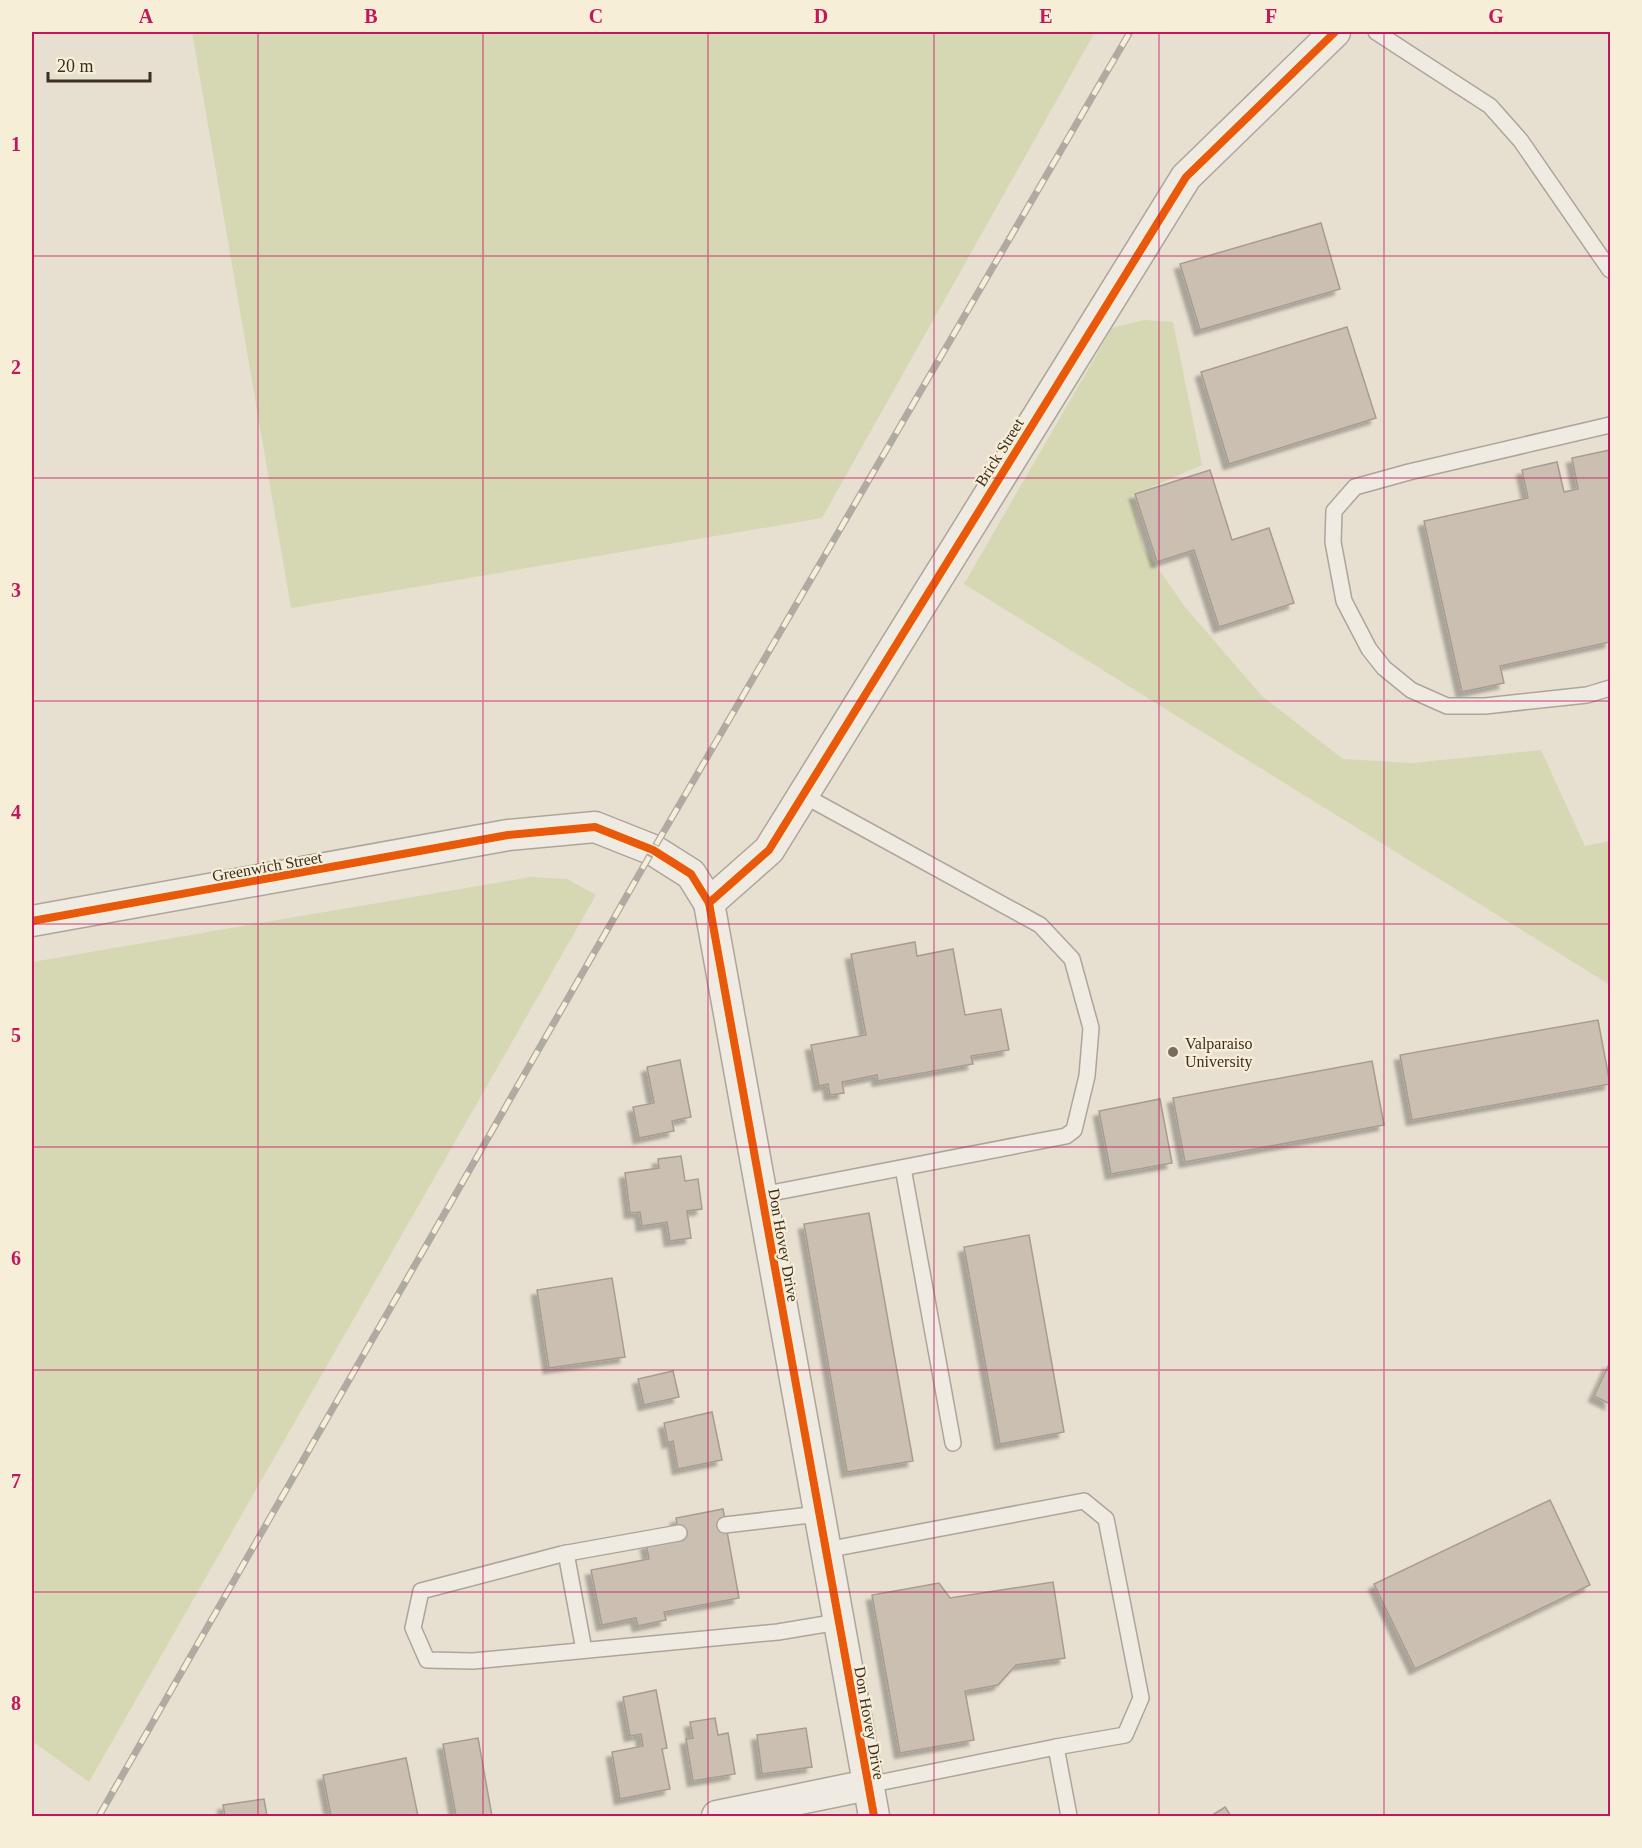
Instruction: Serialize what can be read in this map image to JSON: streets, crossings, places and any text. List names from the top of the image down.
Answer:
{
  "streets": {
    "street": ["Brick Street", "Greenwich Street", "Don Hovey Drive"]
  },
  "crossings": [
    ["Brick Street", "Don Hovey Drive"],
    ["Greenwich Street", "Don Hovey Drive"]
  ],
  "places": ["Valparaiso University"],
  "scale_bar": "20 m",
  "grid": {
    "columns": [
      "A",
      "B",
      "C",
      "D",
      "E",
      "F",
      "G"
    ],
    "rows": [
      "1",
      "2",
      "3",
      "4",
      "5",
      "6",
      "7",
      "8"
    ]
  }
}
